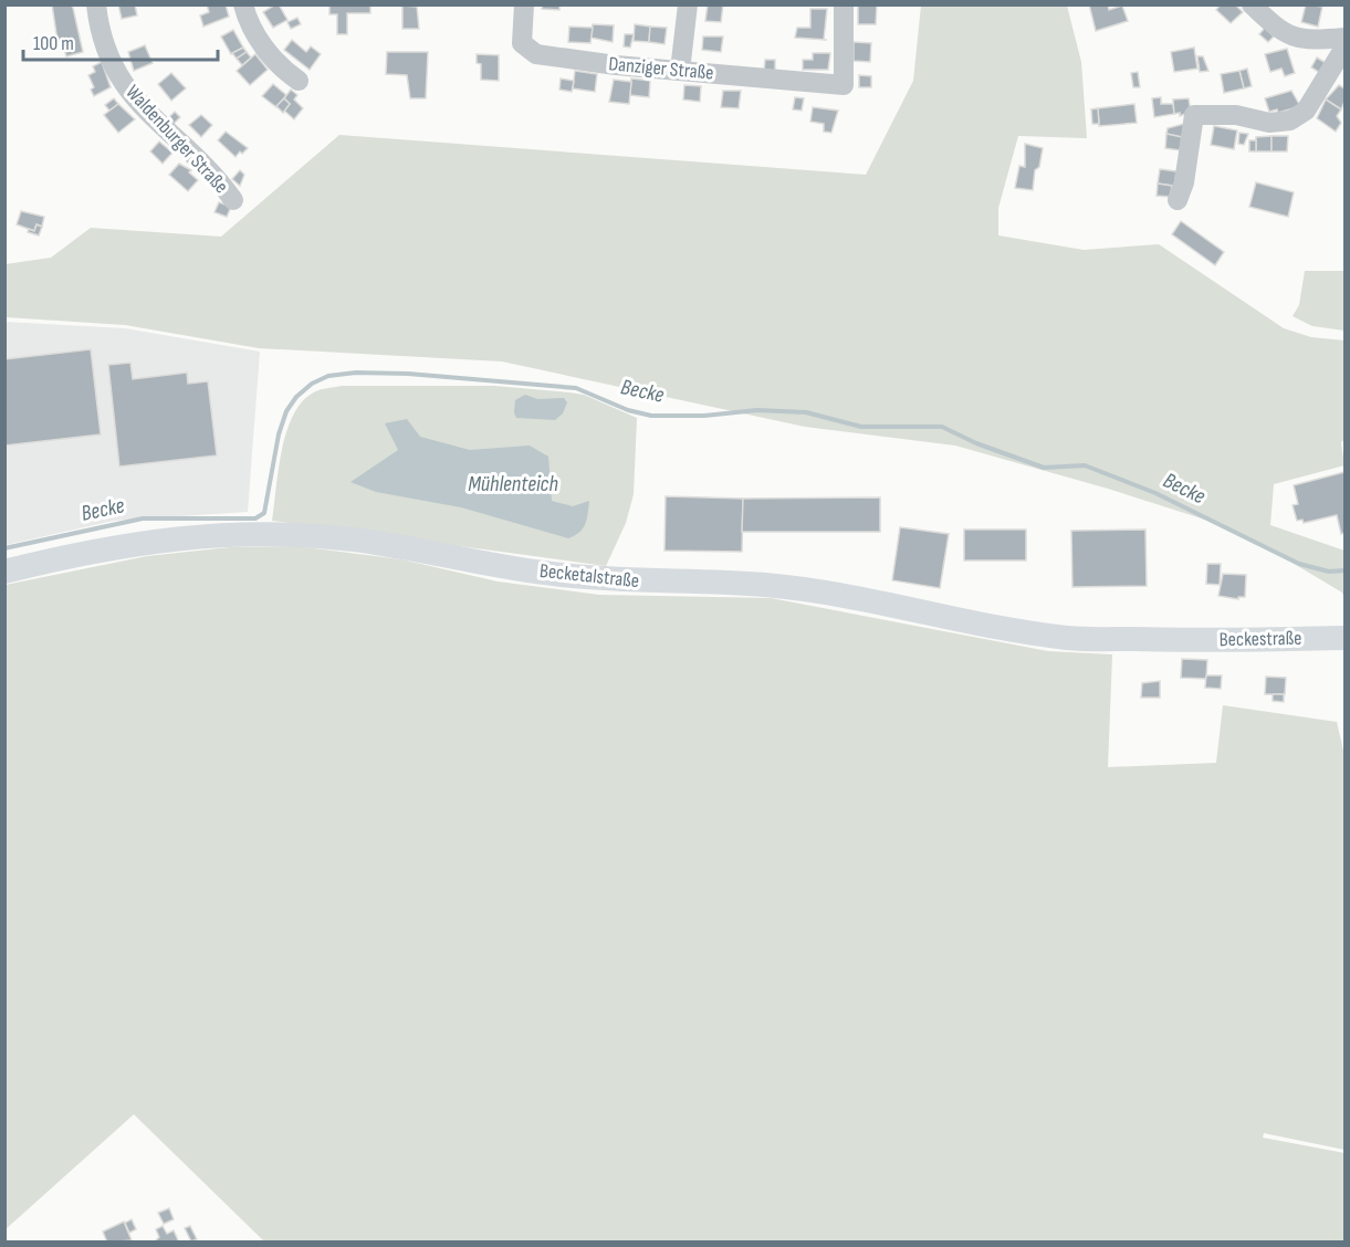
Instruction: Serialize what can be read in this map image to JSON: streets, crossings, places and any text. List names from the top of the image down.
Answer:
{
  "streets": {
    "main road": ["Becketalstraße", "Beckestraße"],
    "street": ["Danziger Straße", "Waldenburger Straße"]
  },
  "crossings": [
    ["Becketalstraße", "Beckestraße"]
  ],
  "water": ["Becke", "Mühlenteich"],
  "scale_bar": "100 m"
}
